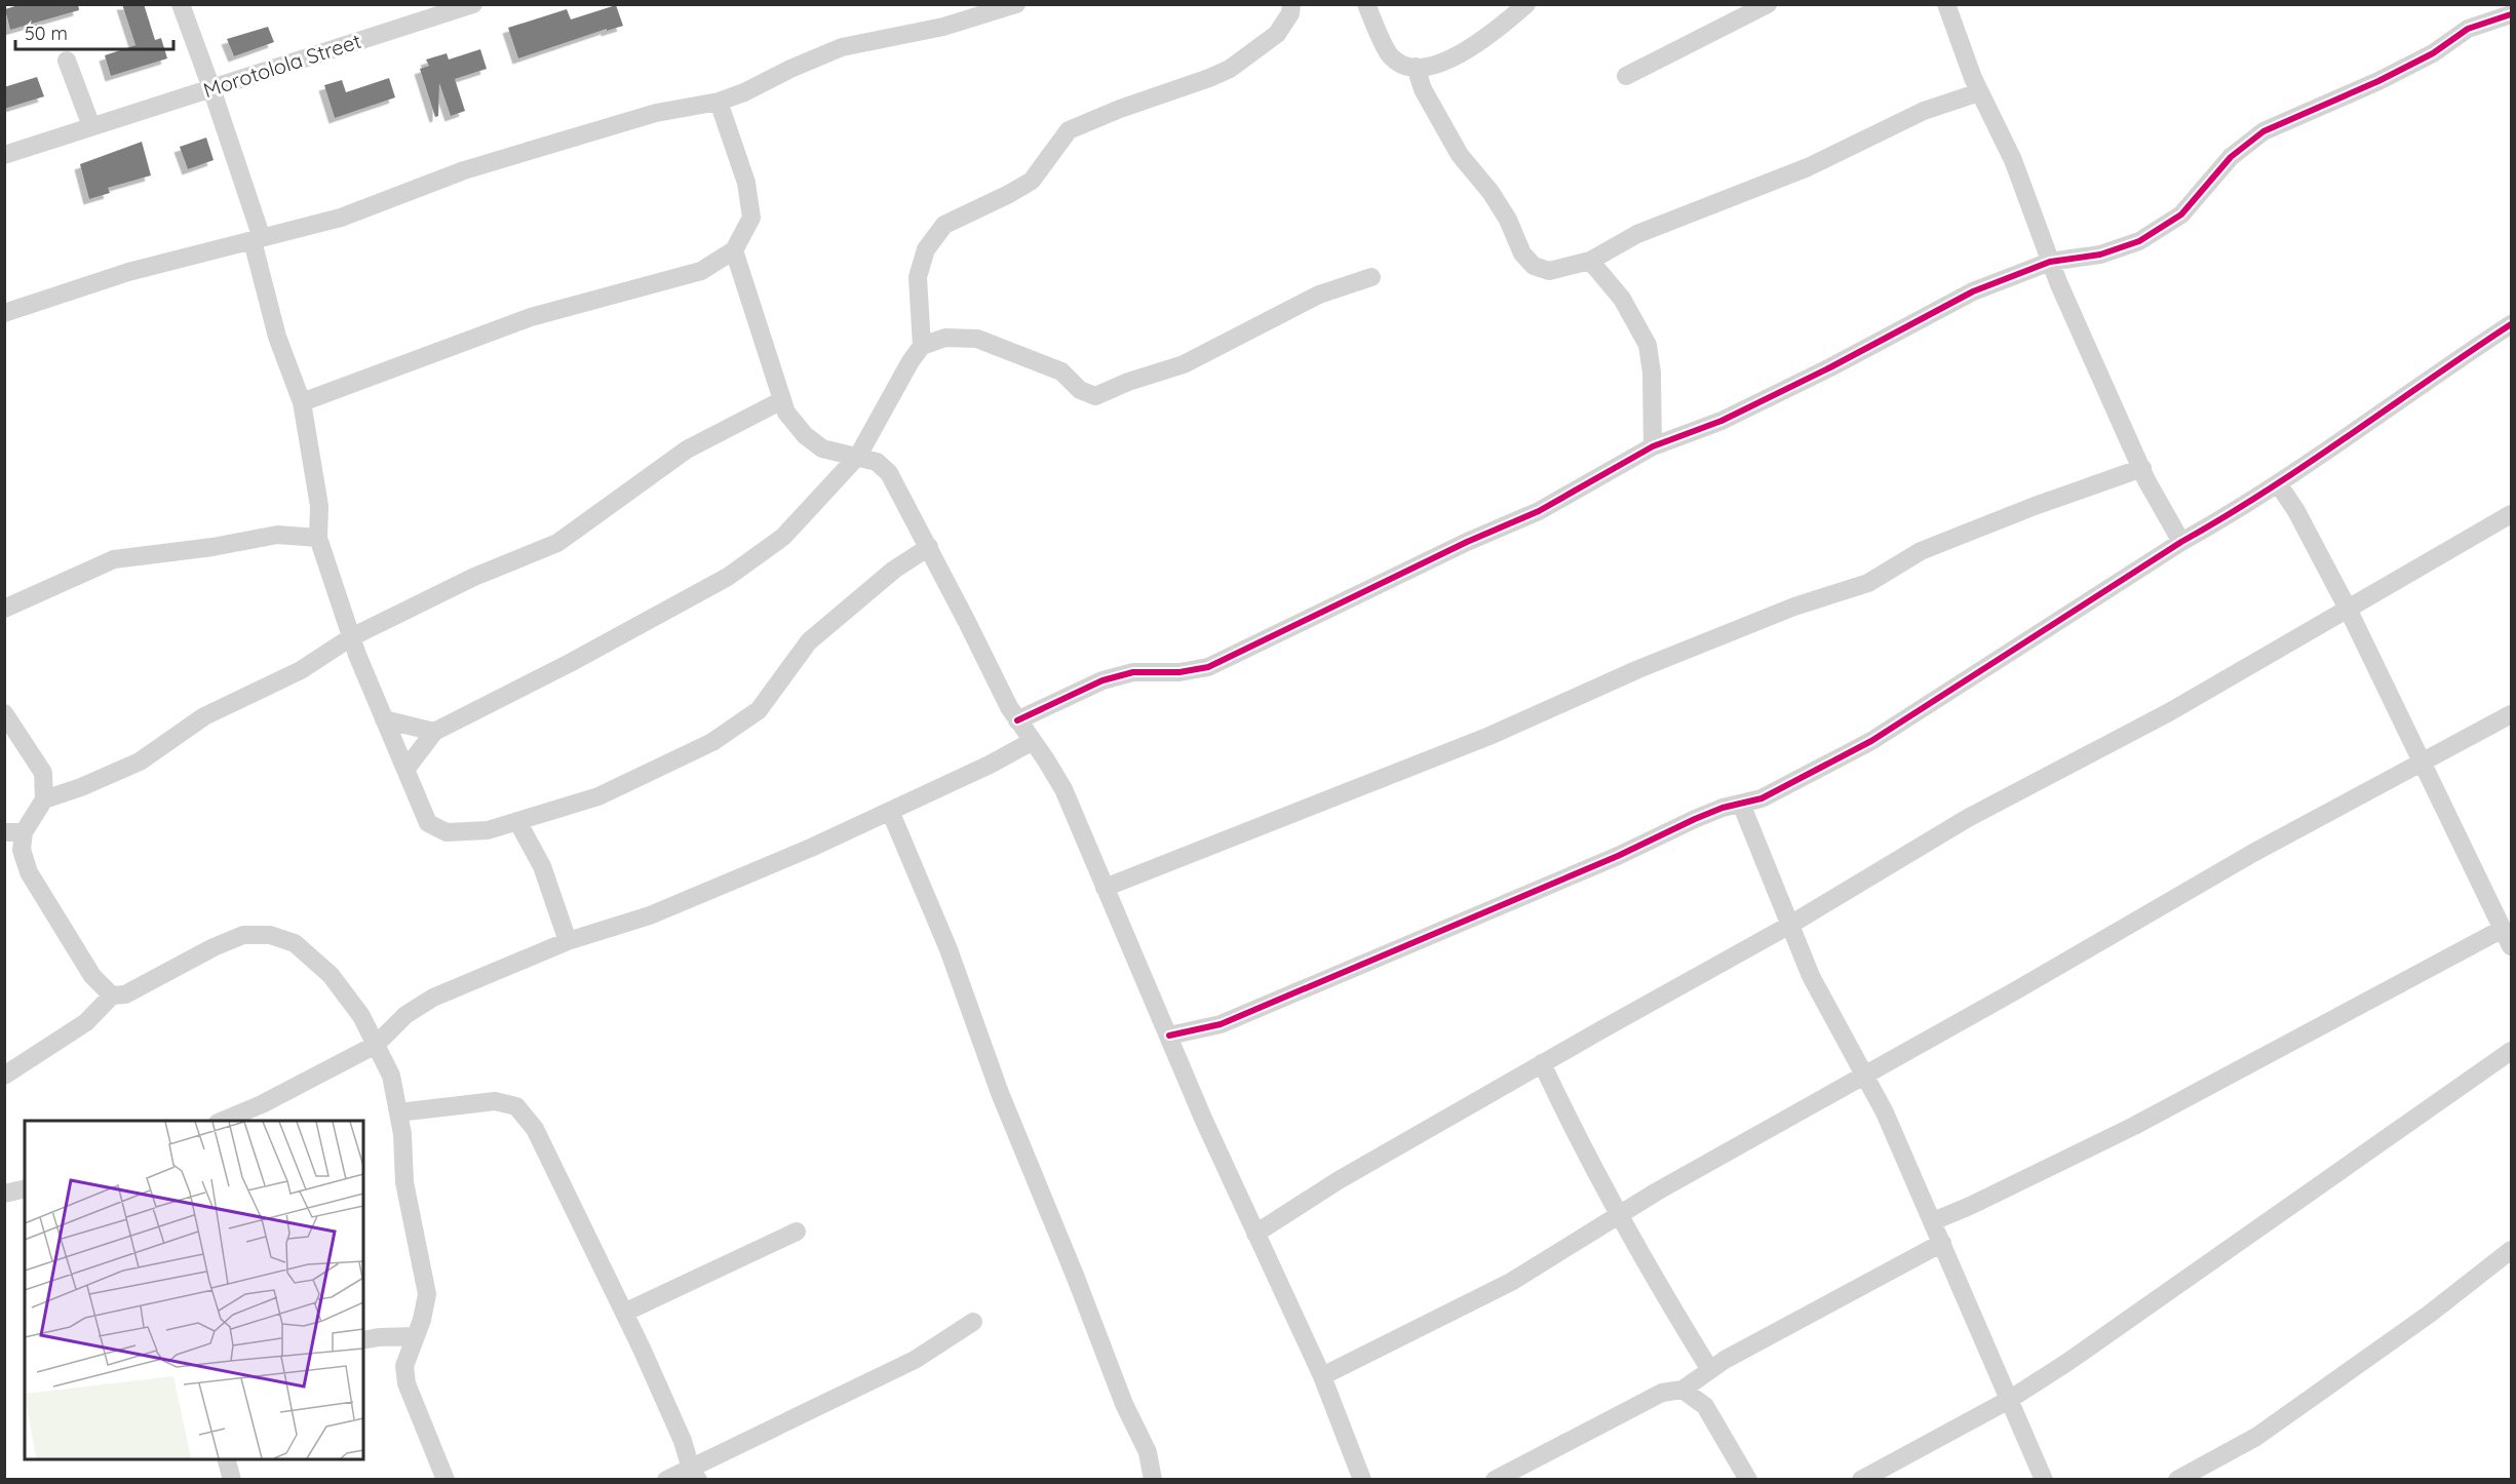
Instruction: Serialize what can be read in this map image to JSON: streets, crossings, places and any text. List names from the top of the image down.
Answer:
{
  "streets": {
    "street": ["Morotolola Street"]
  },
  "scale_bar": "50 m"
}
